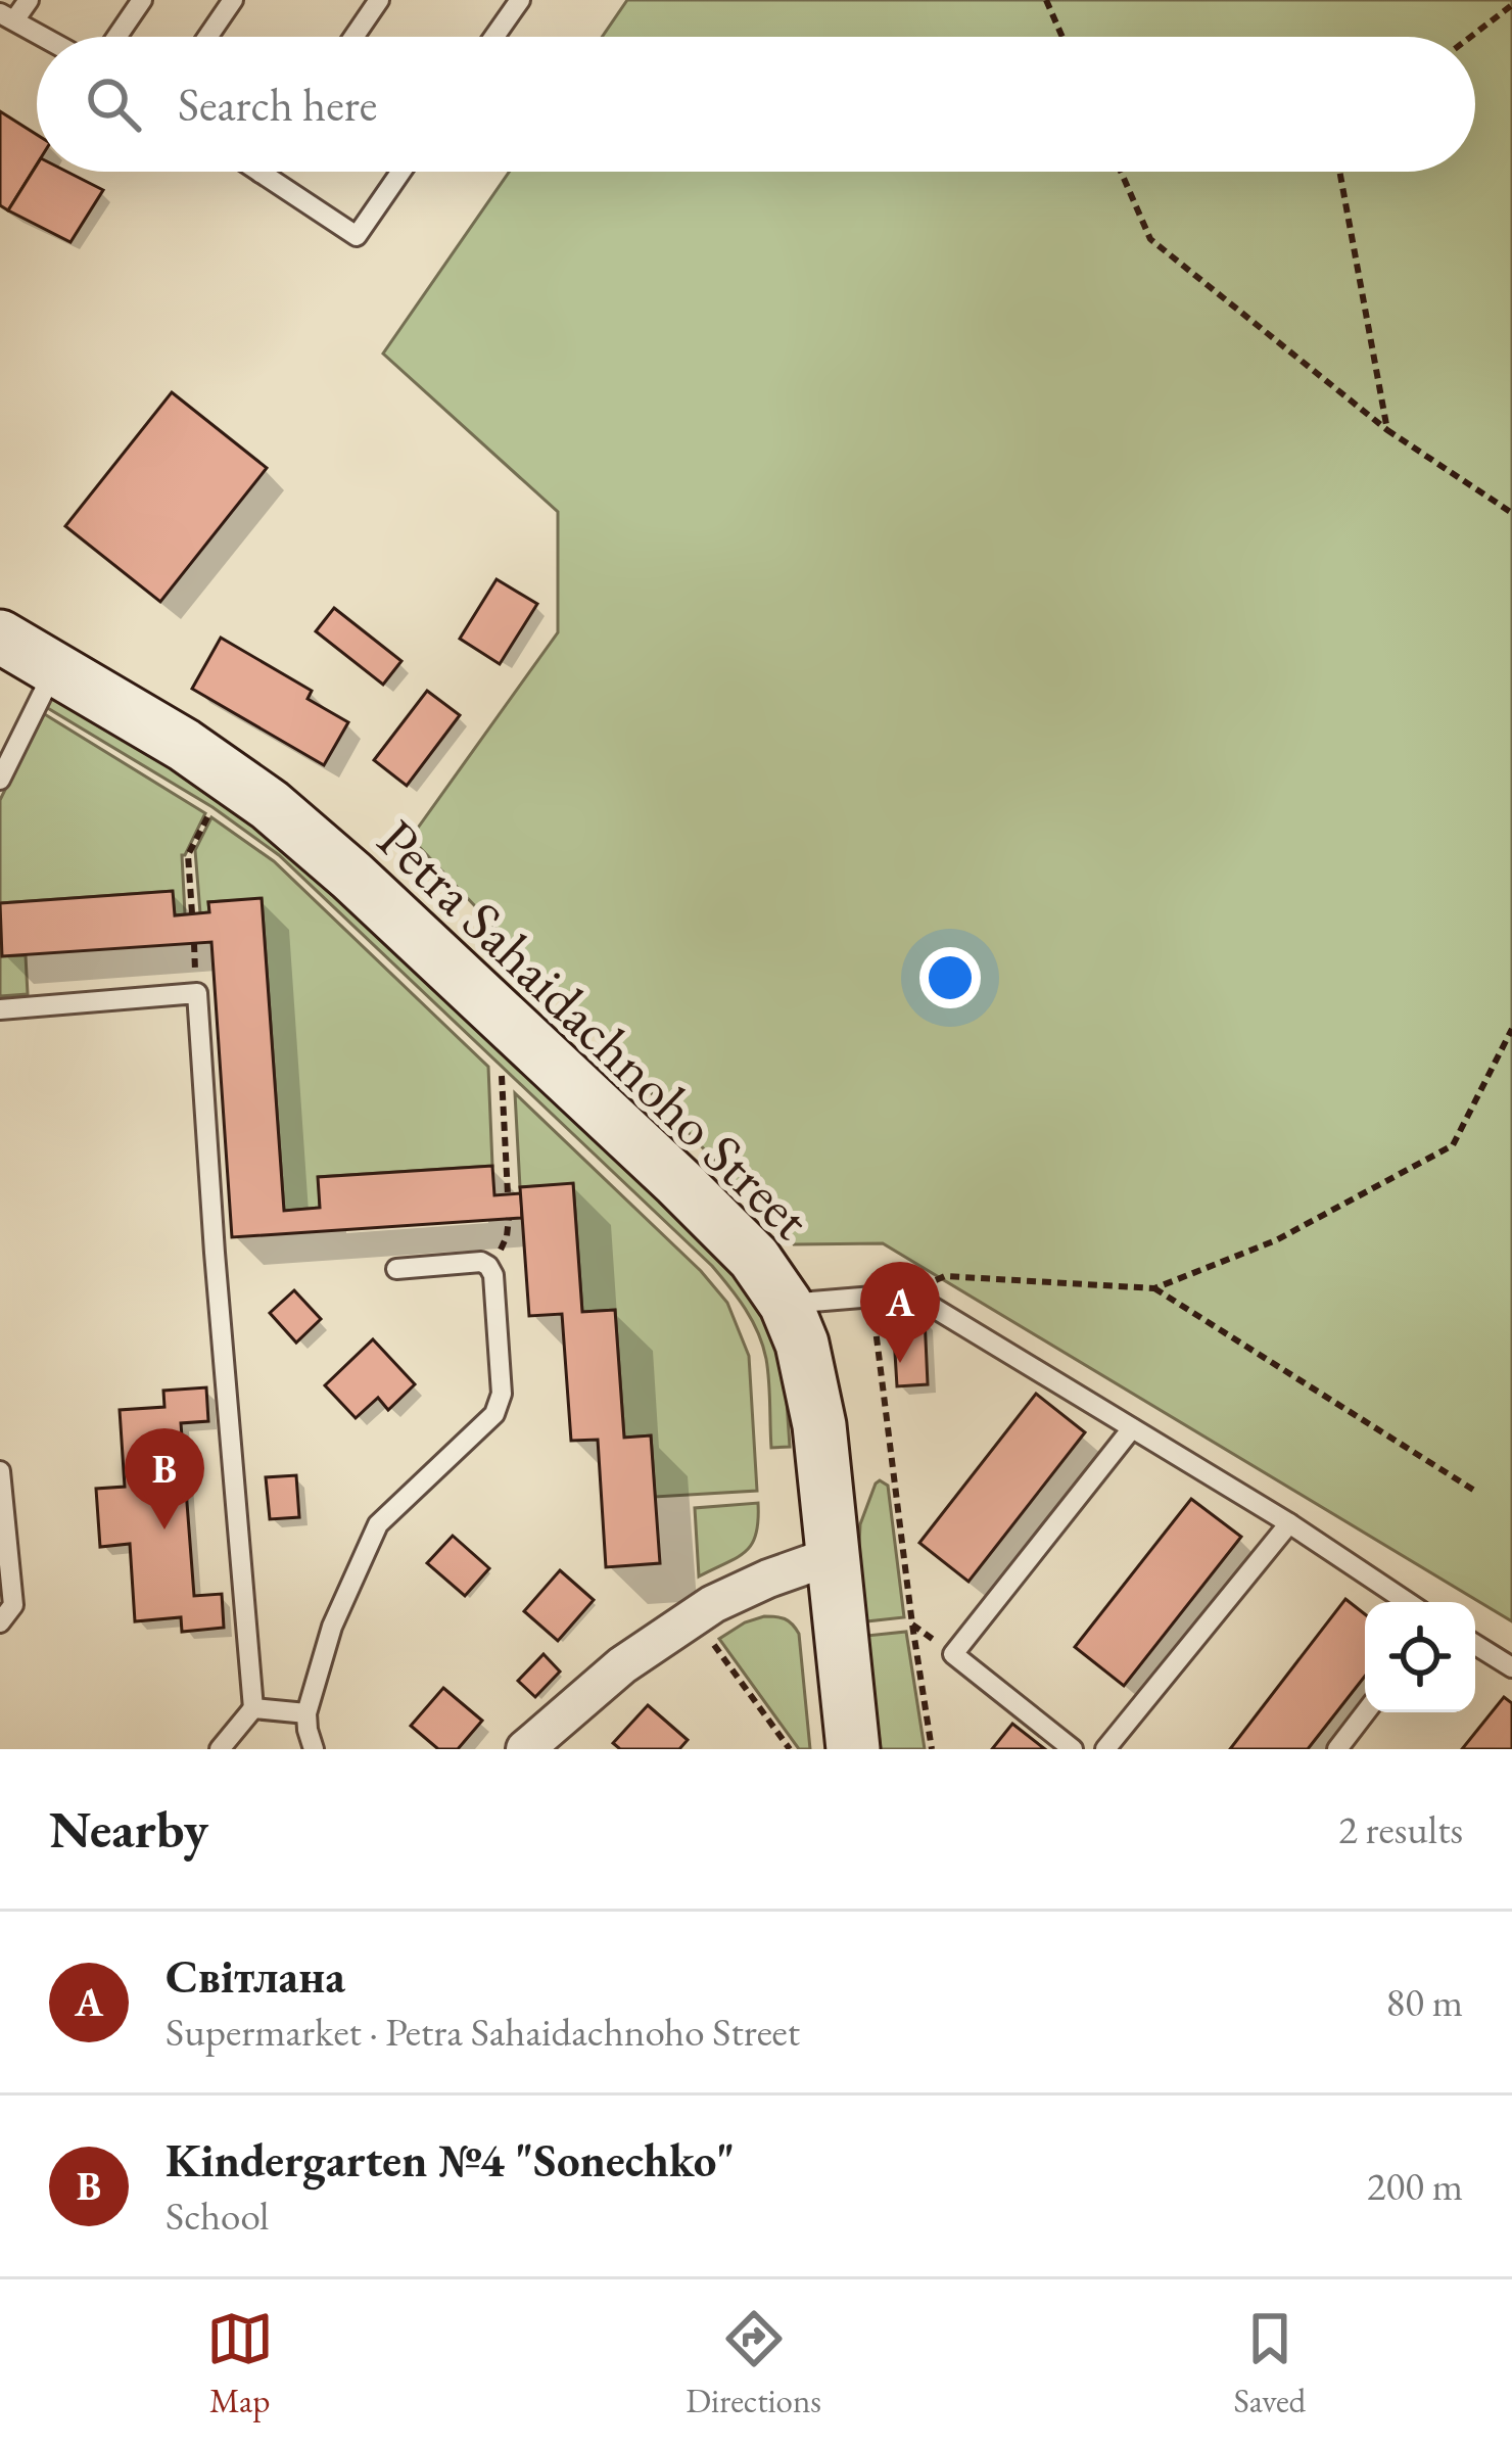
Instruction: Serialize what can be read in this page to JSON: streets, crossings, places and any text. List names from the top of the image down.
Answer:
{
  "streets": {
    "main road": ["Petra Sahaidachnoho Street"]
  },
  "page": {
    "search": "Search here",
    "pins": ["A", "B"],
    "heading": ["Nearby", "2 results"],
    "list": [
      {
        "mark": "A",
        "name": "Світлана",
        "note": "Supermarket · Petra Sahaidachnoho Street",
        "value": "80 m"
      },
      {
        "mark": "B",
        "name": "Kindergarten №4 \"Sonechko\"",
        "note": "School",
        "value": "200 m"
      }
    ],
    "nav": ["Map", "Directions", "Saved"]
  }
}
